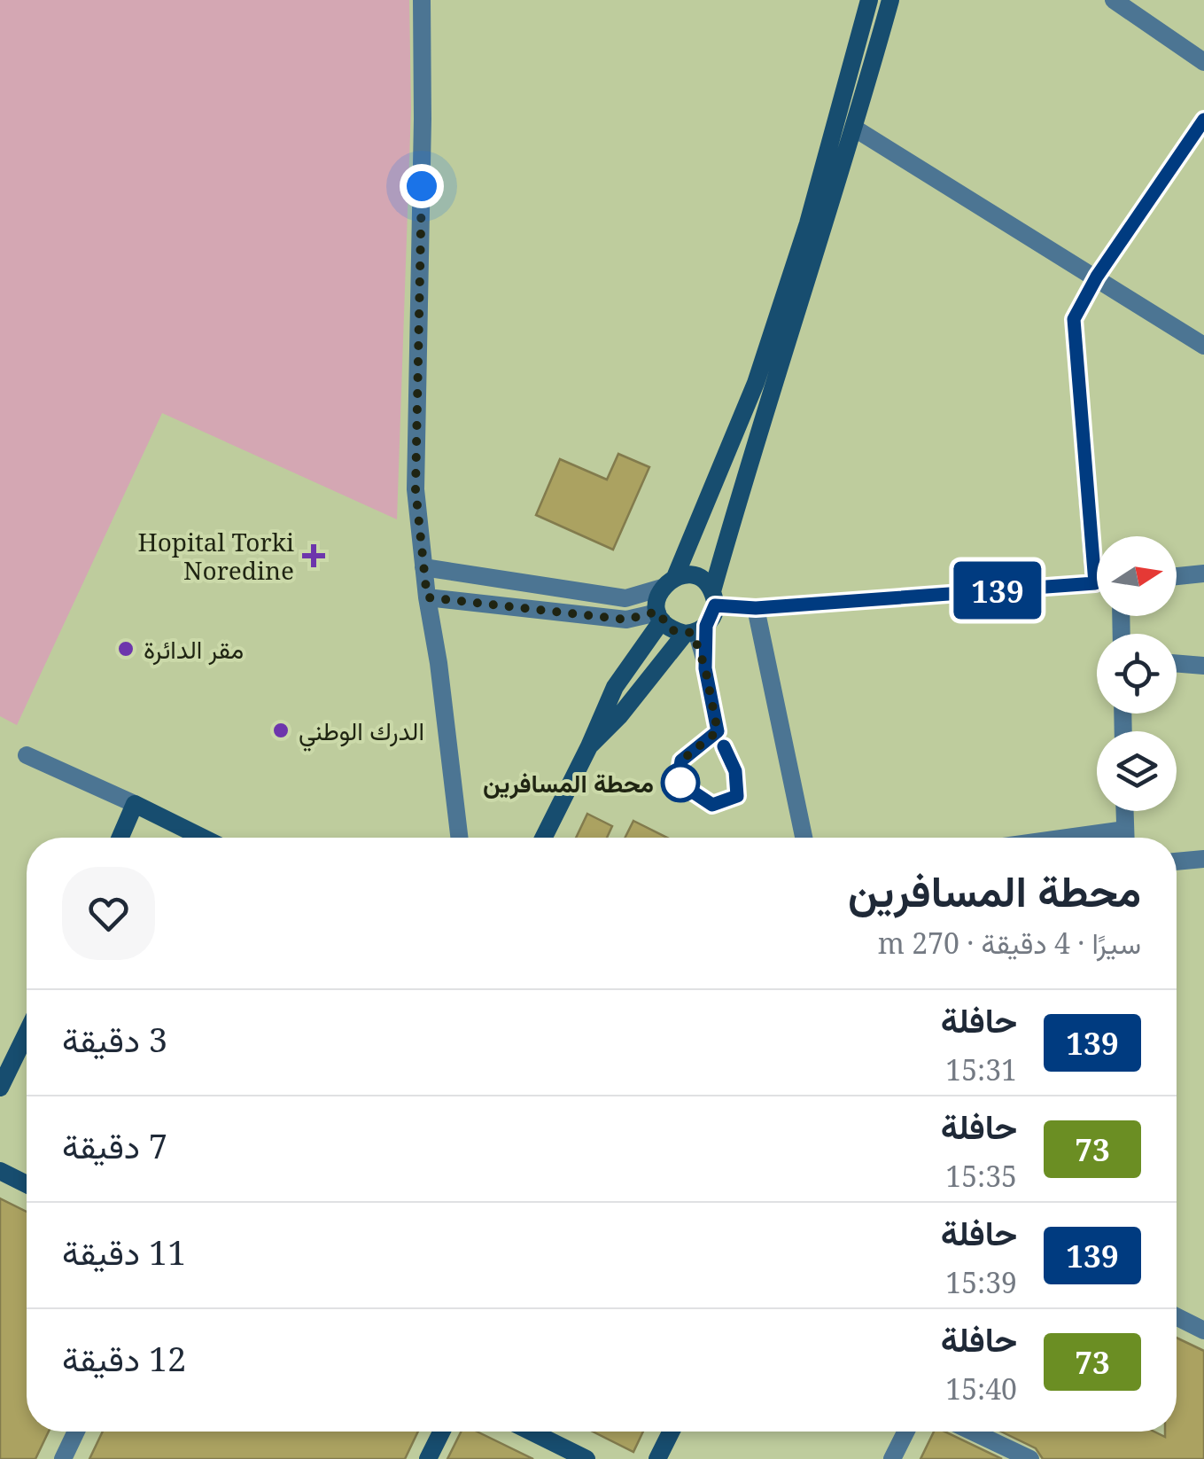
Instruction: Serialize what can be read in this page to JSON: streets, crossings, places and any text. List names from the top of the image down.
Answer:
{
  "places": {
    "health": ["Hopital Torki Noredine"],
    "other": ["مقر الدائرة", "الدرك الوطني", "محطة المسافرين"]
  },
  "lines": ["bus line 139"],
  "north": "right",
  "page": {
    "on_map": "139",
    "heading": ["محطة المسافرين", "سيرًا · 4 دقيقة · 270 m"],
    "list": [
      {
        "mark": "139",
        "name": "حافلة",
        "note": "15:31",
        "value": "3 دقيقة"
      },
      {
        "mark": "73",
        "name": "حافلة",
        "note": "15:35",
        "value": "7 دقيقة"
      },
      {
        "mark": "139",
        "name": "حافلة",
        "note": "15:39",
        "value": "11 دقيقة"
      },
      {
        "mark": "73",
        "name": "حافلة",
        "note": "15:40",
        "value": "12 دقيقة"
      }
    ]
  }
}
